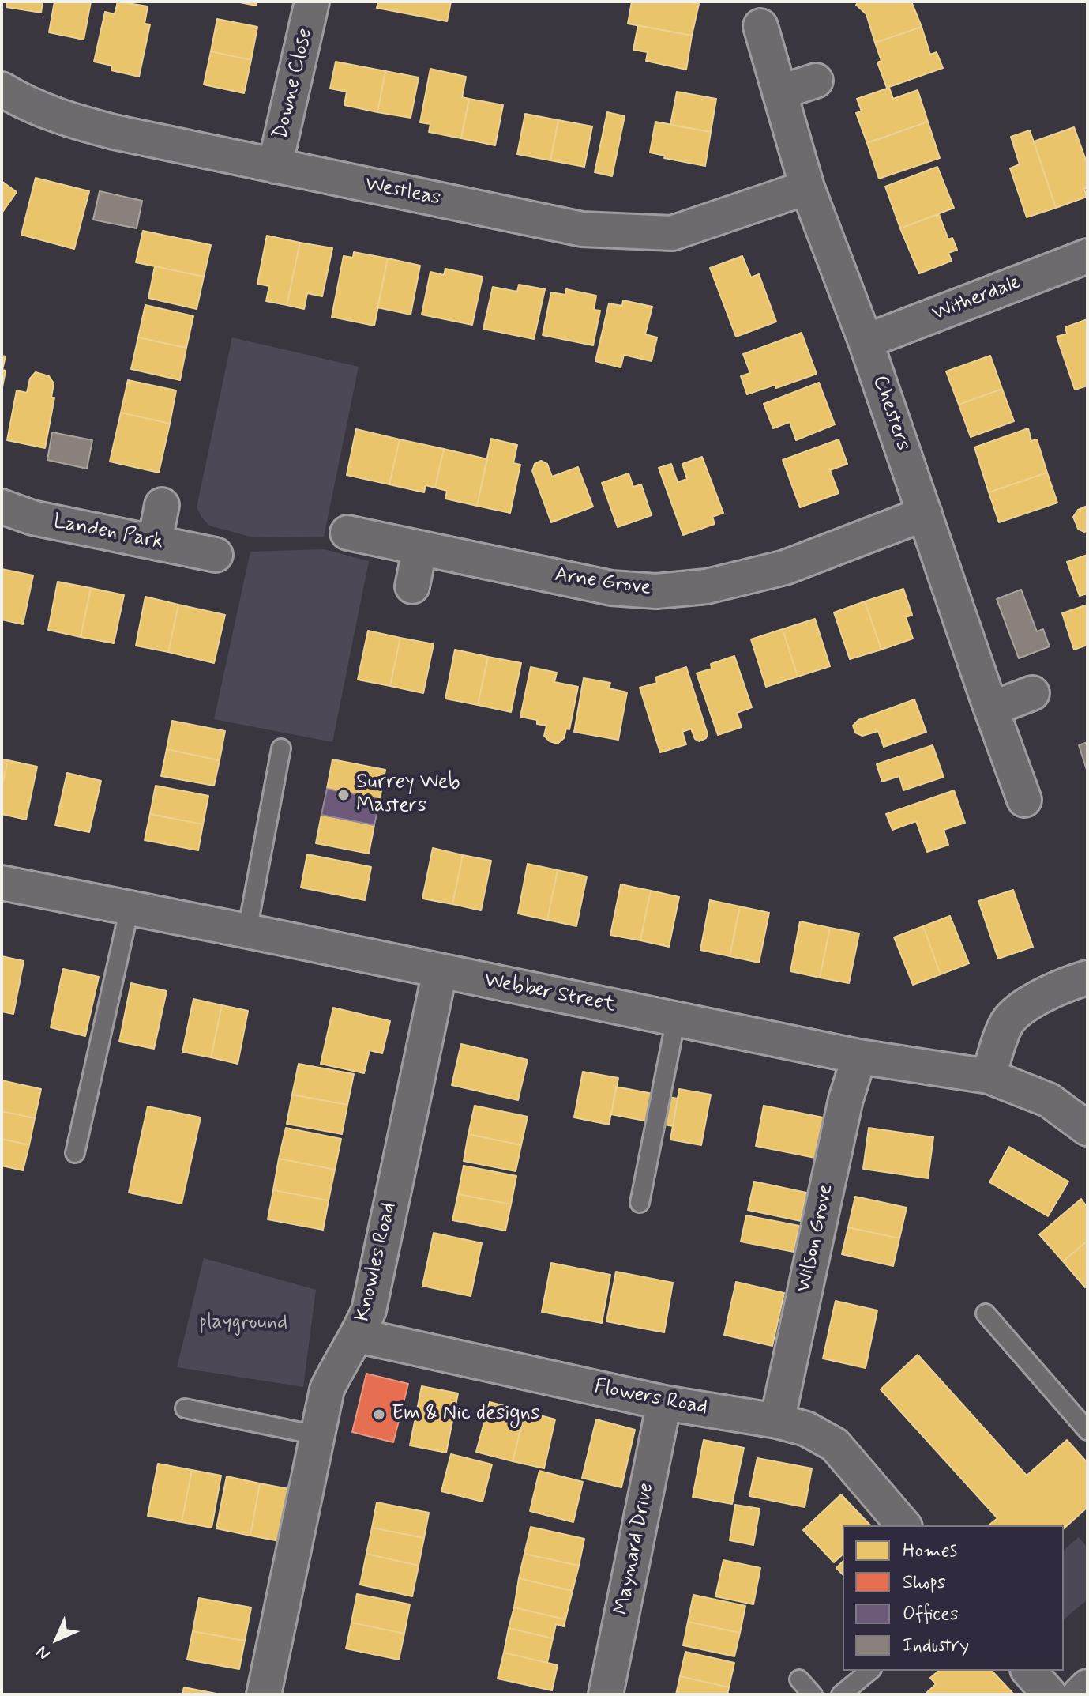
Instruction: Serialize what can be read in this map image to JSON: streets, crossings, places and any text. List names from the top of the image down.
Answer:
{
  "streets": {
    "street": [
      "Downe Close",
      "Westleas",
      "Witherdale",
      "Chesters",
      "Landen Park",
      "Arne Grove",
      "Webber Street",
      "Wilson Grove",
      "Knowles Road",
      "Flowers Road",
      "Maynard Drive"
    ]
  },
  "crossings": [
    ["Downe Close", "Westleas"],
    ["Westleas", "Chesters"],
    ["Witherdale", "Chesters"],
    ["Chesters", "Arne Grove"],
    ["Webber Street", "Wilson Grove"],
    ["Webber Street", "Knowles Road"],
    ["Wilson Grove", "Flowers Road"],
    ["Knowles Road", "Flowers Road"],
    ["Flowers Road", "Maynard Drive"]
  ],
  "parks": ["playground"],
  "places": ["Surrey Web Masters", "Em & Nic designs"],
  "legend": [
    "Homes",
    "Shops",
    "Offices",
    "Industry"
  ],
  "north": "bottom left"
}
